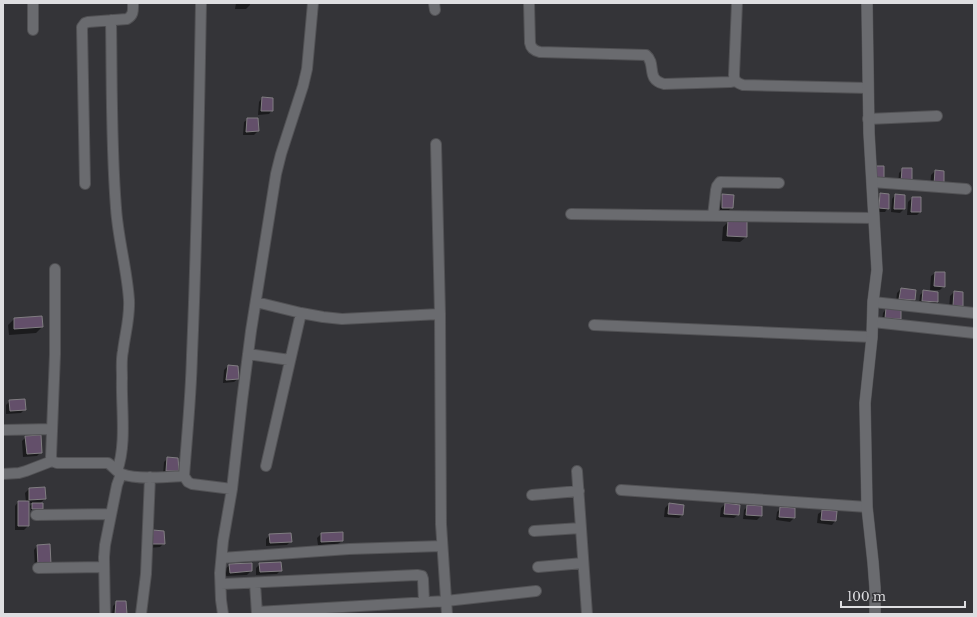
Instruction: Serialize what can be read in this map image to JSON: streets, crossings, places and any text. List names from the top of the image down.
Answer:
{
  "scale_bar": "100 m"
}
